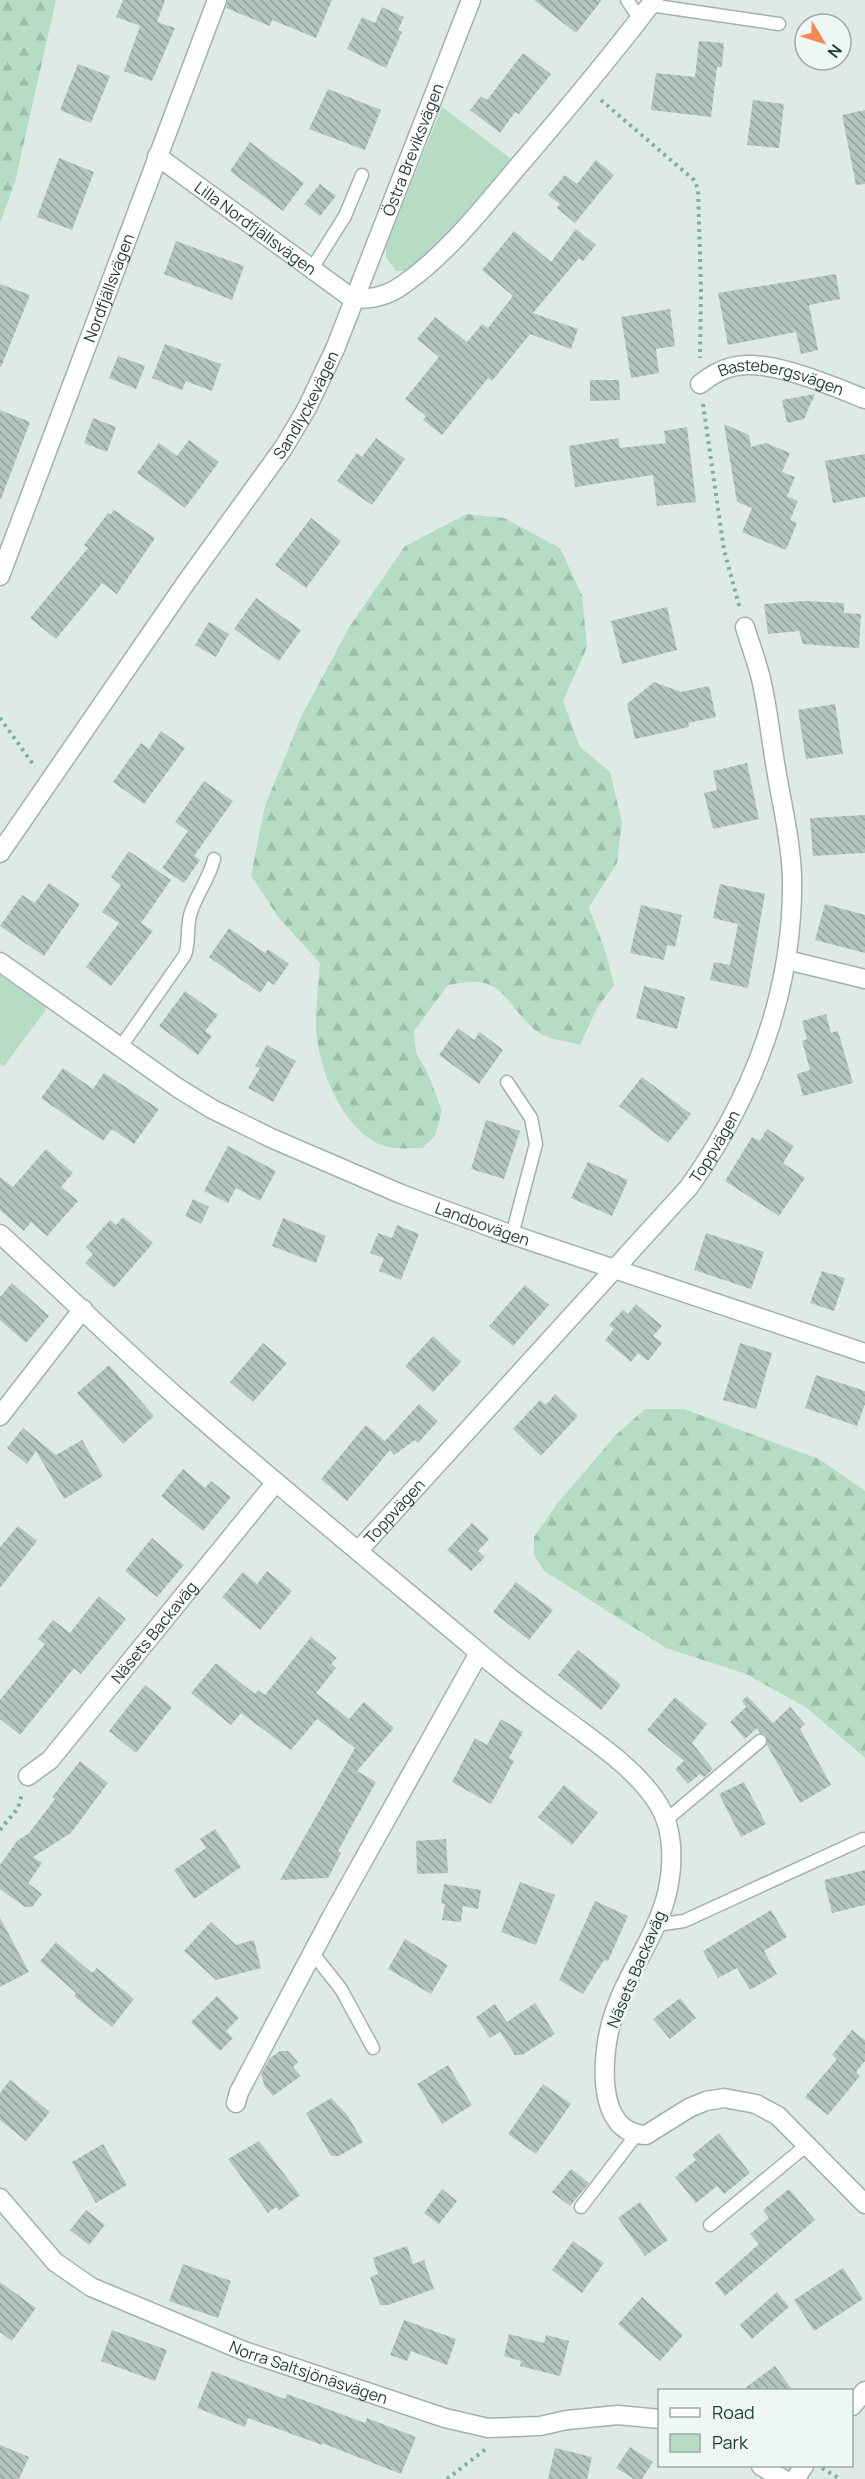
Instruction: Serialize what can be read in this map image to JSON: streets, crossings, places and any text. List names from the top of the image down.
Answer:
{
  "streets": {
    "street": [
      "Östra Breviksvägen",
      "Lilla Nordfjällsvägen",
      "Nordfjällsvägen",
      "Bastebergsvägen",
      "Sandlyckevägen",
      "Toppvägen",
      "Landbovägen",
      "Näsets Backaväg",
      "Norra Saltsjönäsvägen"
    ]
  },
  "crossings": [
    ["Östra Breviksvägen", "Lilla Nordfjällsvägen"],
    ["Östra Breviksvägen", "Sandlyckevägen"],
    ["Lilla Nordfjällsvägen", "Nordfjällsvägen"],
    ["Lilla Nordfjällsvägen", "Sandlyckevägen"],
    ["Toppvägen", "Landbovägen"],
    ["Toppvägen", "Näsets Backaväg"]
  ],
  "legend": ["Road", "Park"],
  "north": "bottom right"
}
